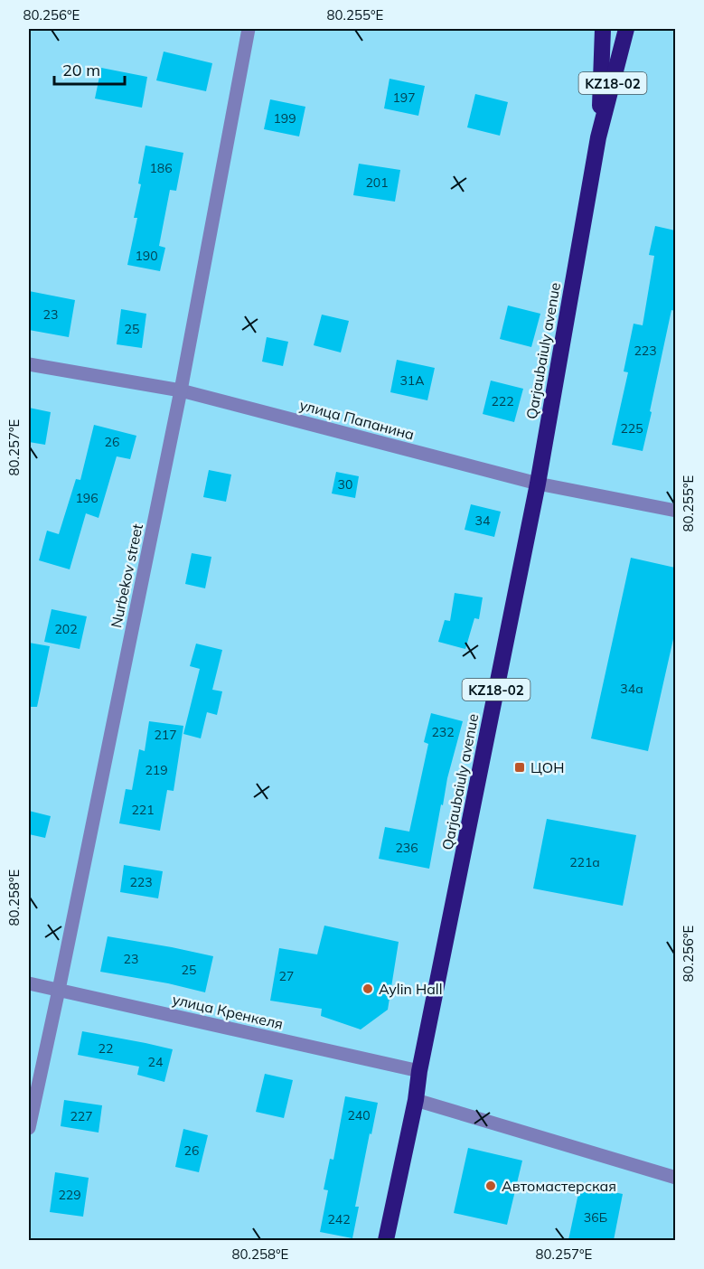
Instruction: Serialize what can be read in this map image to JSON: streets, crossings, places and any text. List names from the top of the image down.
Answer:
{
  "streets": {
    "highway": ["KZ18-02", "Qarjaubaiuly avenue"],
    "street": ["улица Папанина", "Nurbekov street", "улица Кренкеля"]
  },
  "crossings": [
    ["Qarjaubaiuly avenue", "улица Папанина"],
    ["Qarjaubaiuly avenue", "улица Кренкеля"],
    ["улица Папанина", "Nurbekov street"],
    ["Nurbekov street", "улица Кренкеля"]
  ],
  "places": {
    "transit": ["ЦОН"],
    "other": ["Aylin Hall", "Автомастерская"]
  },
  "house_numbers": [
    "197",
    "199",
    "186",
    "201",
    "190",
    "23",
    "25",
    "223",
    "31А",
    "222",
    "225",
    "26",
    "30",
    "196",
    "34",
    "202",
    "34а",
    "232",
    "217",
    "219",
    "221",
    "236",
    "221а",
    "223",
    "23",
    "25",
    "27",
    "22",
    "24",
    "240",
    "227",
    "26",
    "229",
    "36Б",
    "242"
  ],
  "scale_bar": "20 m",
  "coordinates": [
    "80.256°E",
    "80.255°E",
    "80.257°E",
    "80.258°E"
  ]
}
